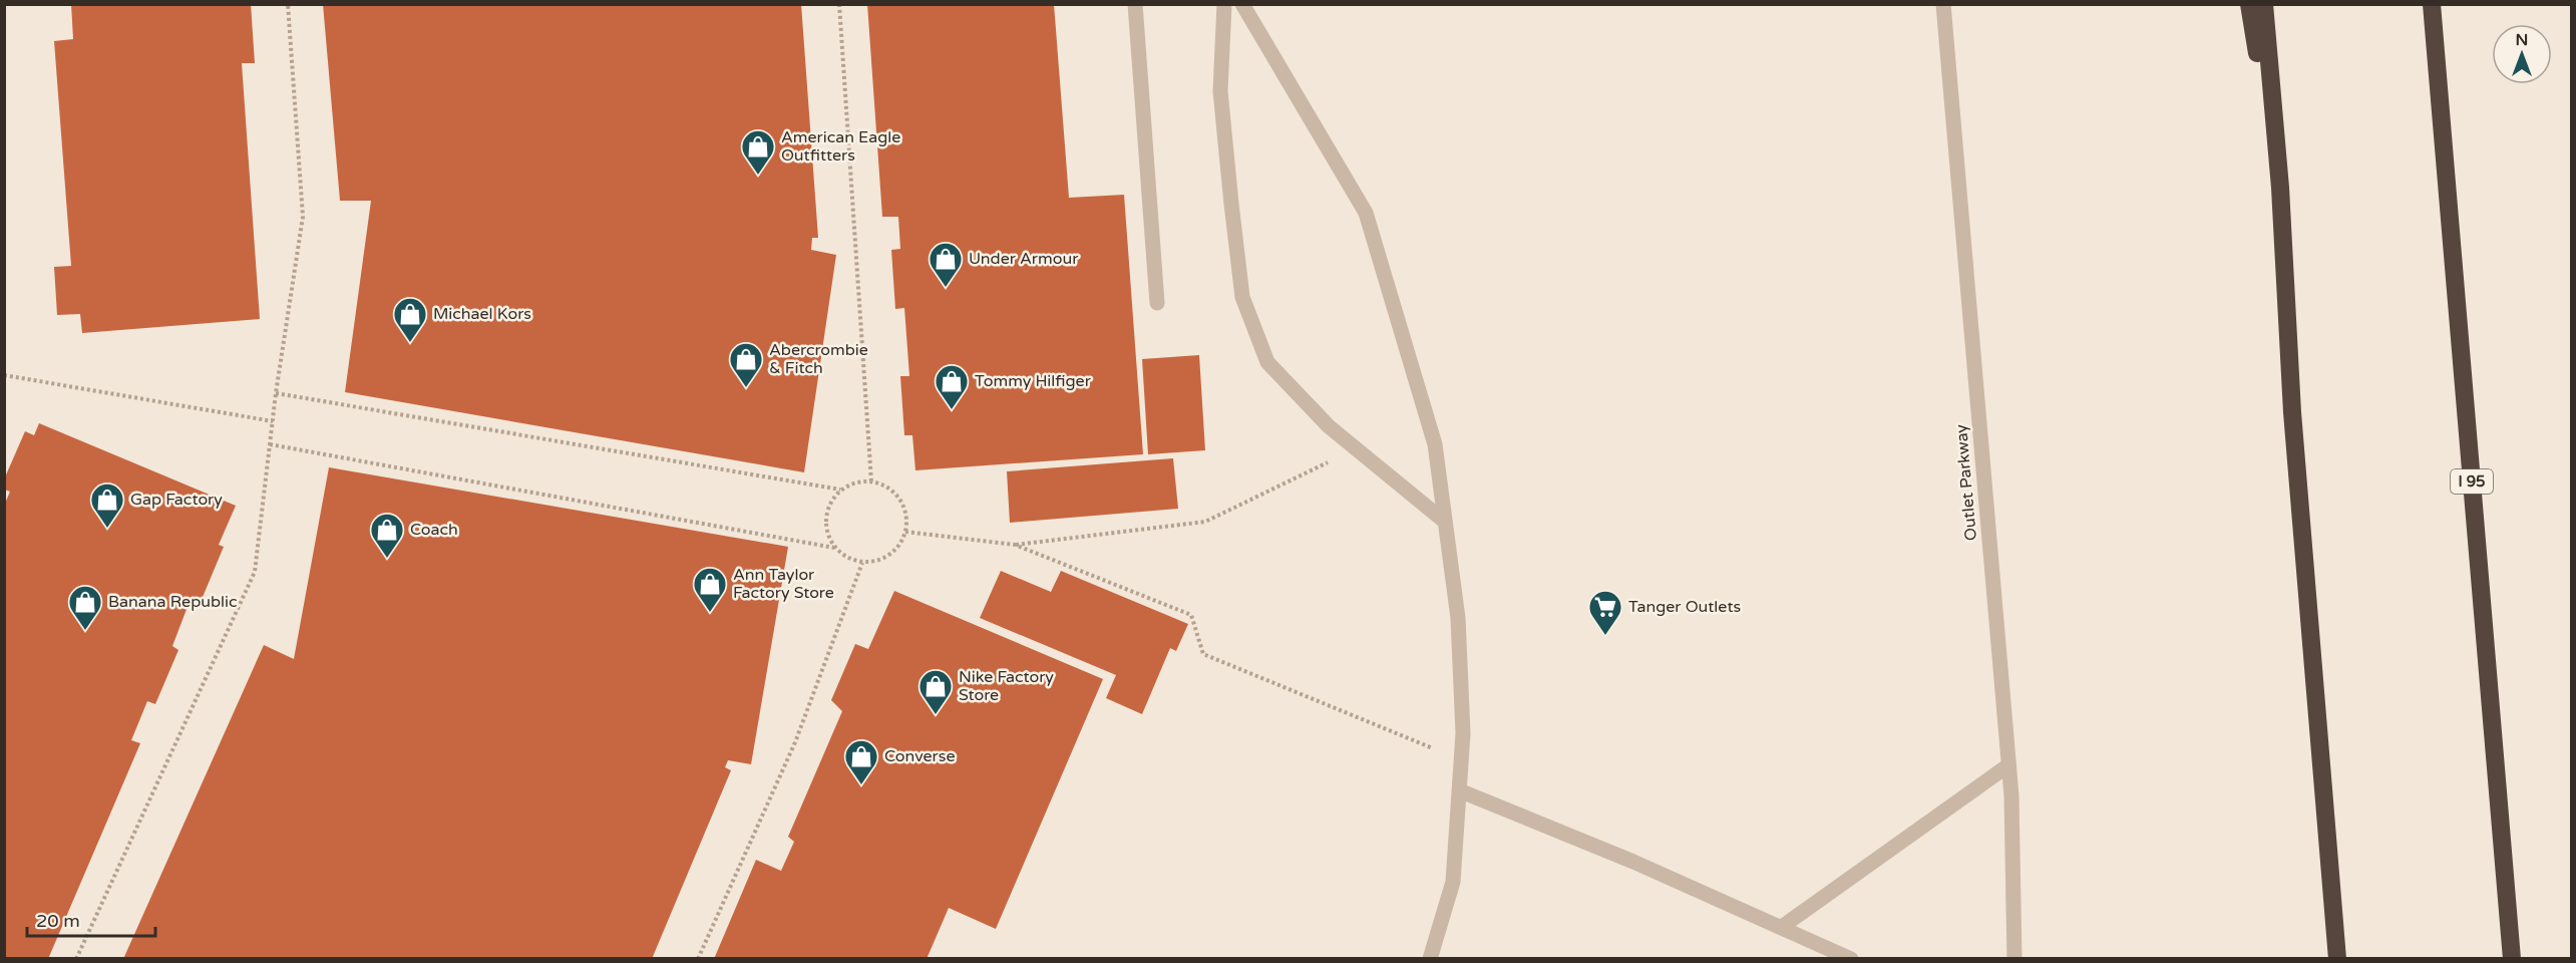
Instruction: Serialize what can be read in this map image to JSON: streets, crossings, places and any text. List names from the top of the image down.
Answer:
{
  "streets": {
    "highway": ["I 95"],
    "street": ["Outlet Parkway"]
  },
  "places": {
    "shop": [
      "American Eagle Outfitters",
      "Under Armour",
      "Michael Kors",
      "Abercrombie & Fitch",
      "Tommy Hilfiger",
      "Gap Factory",
      "Coach",
      "Ann Taylor Factory Store",
      "Banana Republic",
      "Nike Factory Store",
      "Converse"
    ],
    "supermarket": ["Tanger Outlets"]
  },
  "scale_bar": "20 m",
  "north": "top"
}
